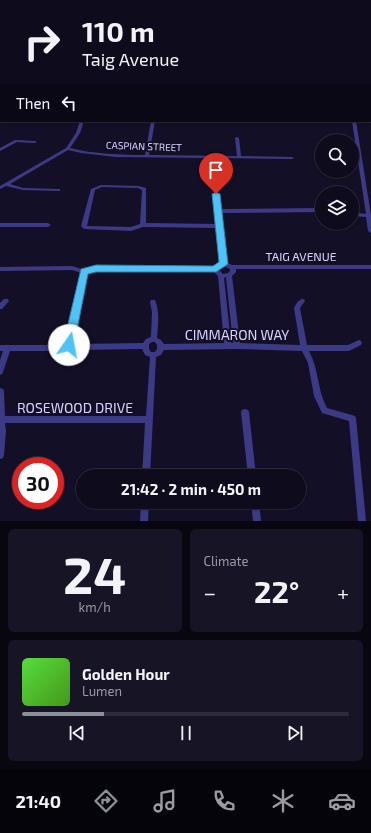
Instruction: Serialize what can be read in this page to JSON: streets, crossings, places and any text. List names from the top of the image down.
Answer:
{
  "streets": {
    "street": [
      "CASPIAN STREET",
      "TAIG AVENUE",
      "CIMMARON WAY",
      "ROSEWOOD DRIVE"
    ]
  },
  "page": {
    "turn": ["110 m", "Taig Avenue"],
    "then": "Then",
    "limit": "30",
    "trip": "21:42 · 2 min · 450 m",
    "tile": [
      ["24", "km/h"],
      "Climate"
    ],
    "heat": ["−", "22°", "+"],
    "song": ["Golden Hour", "Lumen"],
    "tabs": "21:40"
  }
}
